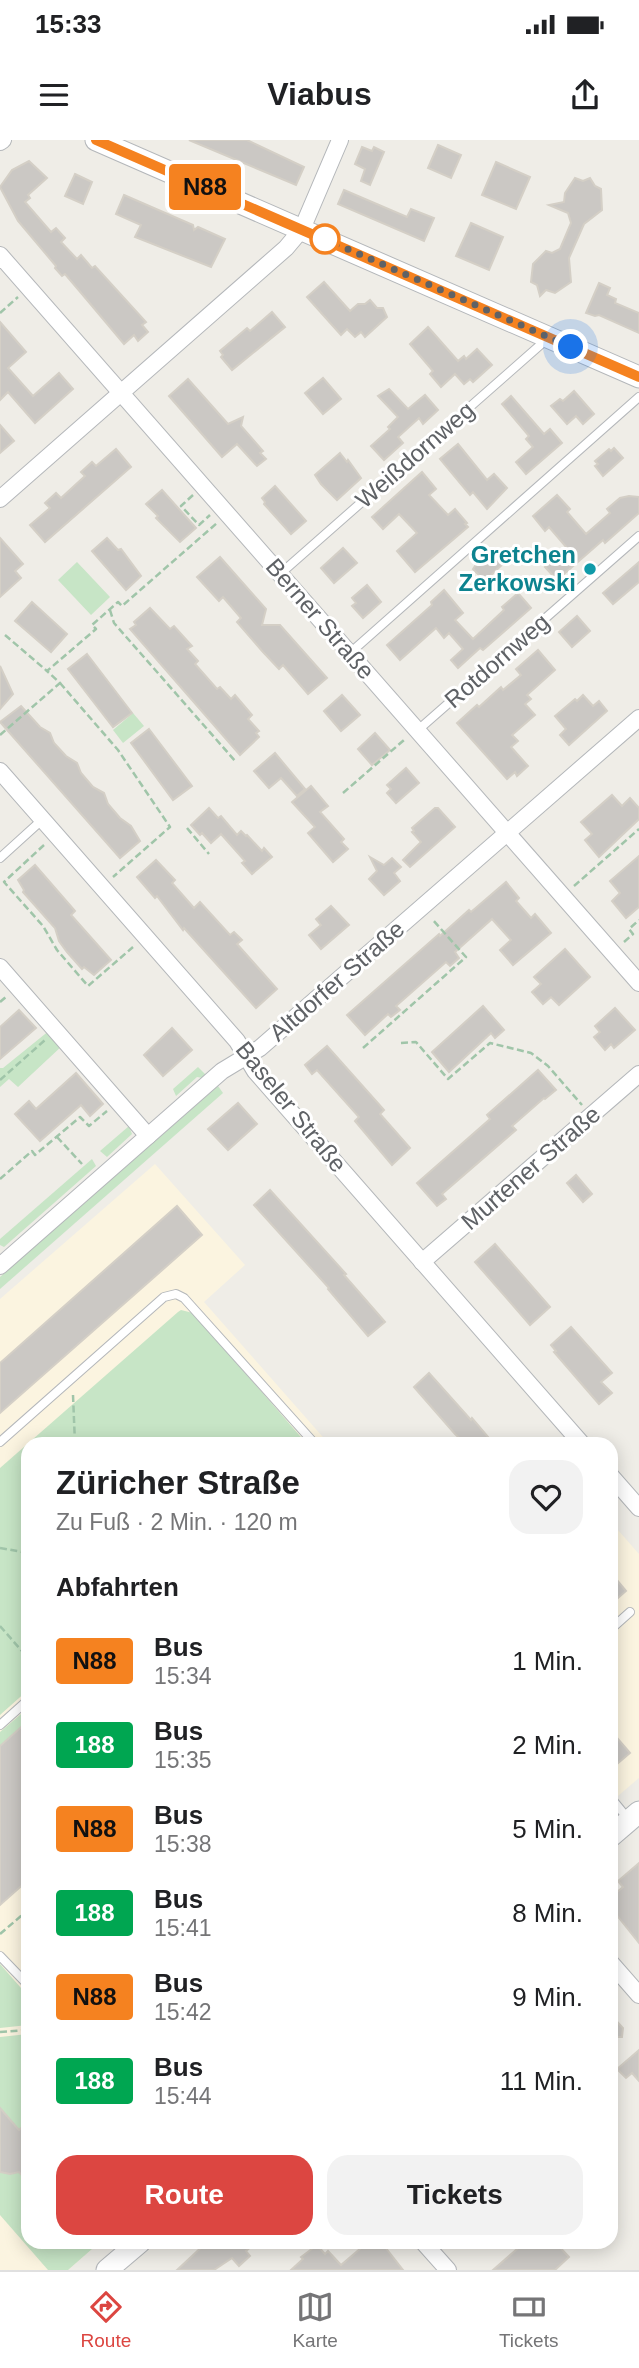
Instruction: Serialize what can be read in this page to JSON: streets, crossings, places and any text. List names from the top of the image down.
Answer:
{
  "streets": {
    "street": [
      "Berner Straße",
      "Altdorfer Straße",
      "Baseler Straße",
      "Murtener Straße"
    ],
    "lane": ["Weißdornweg", "Rotdornweg"]
  },
  "crossings": [
    ["Weißdornweg", "Berner Straße"],
    ["Berner Straße", "Rotdornweg"],
    ["Berner Straße", "Altdorfer Straße"],
    ["Altdorfer Straße", "Baseler Straße"],
    ["Baseler Straße", "Murtener Straße"]
  ],
  "places": ["Gretchen Zerkowski"],
  "lines": ["bus line N88"],
  "page": {
    "status": "15:33",
    "header": "Viabus",
    "on_map": "N88",
    "heading": [
      ["Züricher Straße", "Zu Fuß · 2 Min. · 120 m"],
      "Abfahrten"
    ],
    "list": [
      {
        "mark": "N88",
        "name": "Bus",
        "note": "15:34",
        "value": "1 Min."
      },
      {
        "mark": "188",
        "name": "Bus",
        "note": "15:35",
        "value": "2 Min."
      },
      {
        "mark": "N88",
        "name": "Bus",
        "note": "15:38",
        "value": "5 Min."
      },
      {
        "mark": "188",
        "name": "Bus",
        "note": "15:41",
        "value": "8 Min."
      },
      {
        "mark": "N88",
        "name": "Bus",
        "note": "15:42",
        "value": "9 Min."
      },
      {
        "mark": "188",
        "name": "Bus",
        "note": "15:44",
        "value": "11 Min."
      }
    ],
    "buttons": ["Route", "Tickets"],
    "tabs": ["Route", "Karte", "Tickets"]
  }
}
